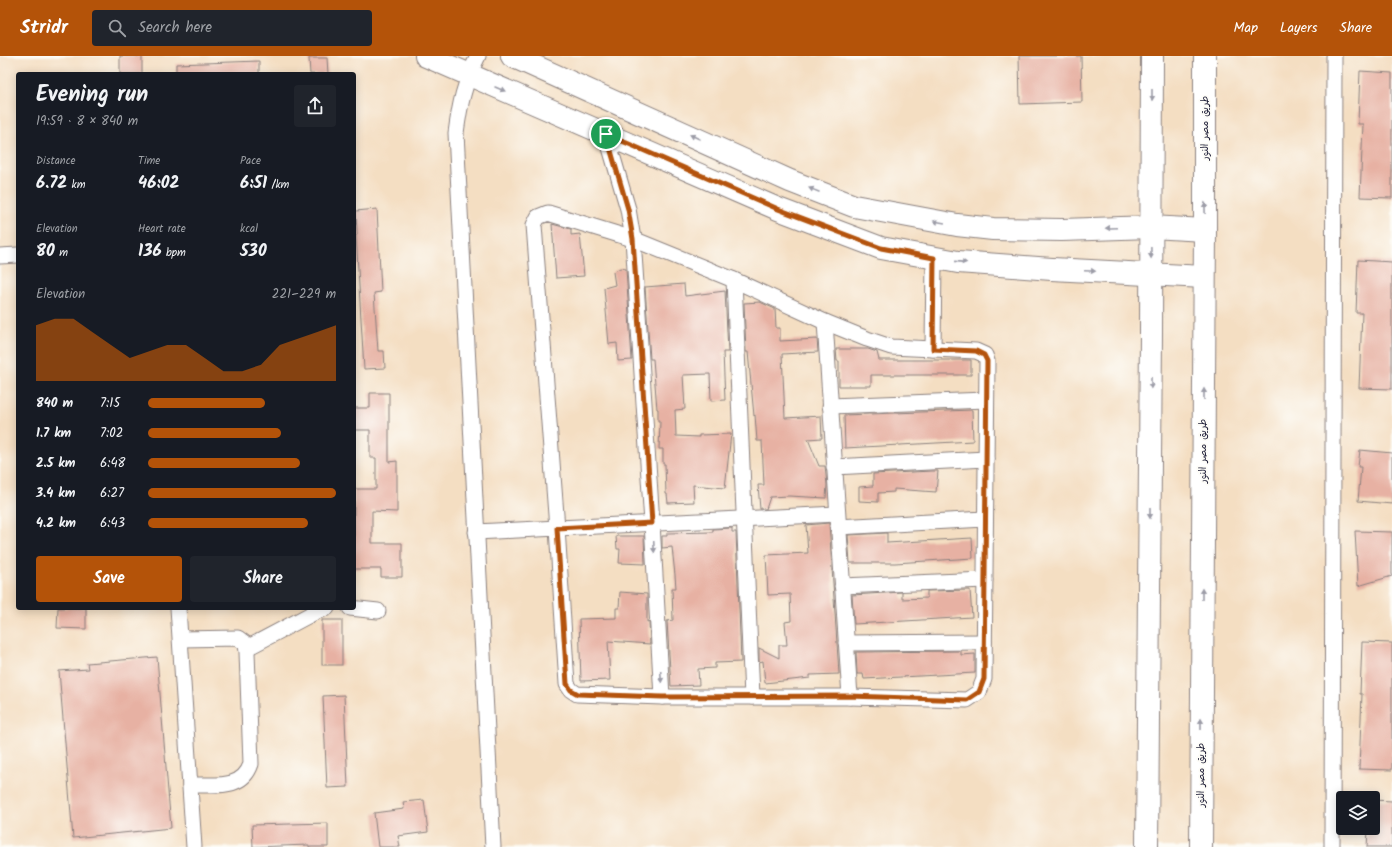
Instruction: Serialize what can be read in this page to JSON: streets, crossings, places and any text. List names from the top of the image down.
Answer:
{
  "streets": {
    "street": ["طريق مصر النور"]
  },
  "page": {
    "header": "Stridr",
    "search": "Search here",
    "nav": ["Map", "Layers", "Share"],
    "heading": ["Evening run", "19:59 · 8 × 840 m"],
    "stats": [
      ["Distance", "6.72 km"],
      ["Time", "46:02"],
      ["Pace", "6:51 /km"],
      ["Elevation", "80 m"],
      ["Heart rate", "136 bpm"],
      ["kcal", "530"]
    ],
    "chart": ["Elevation", "221–229 m"],
    "list": [
      {
        "name": "840 m",
        "note": "7:15"
      },
      {
        "name": "1.7 km",
        "note": "7:02"
      },
      {
        "name": "2.5 km",
        "note": "6:48"
      },
      {
        "name": "3.4 km",
        "note": "6:27"
      },
      {
        "name": "4.2 km",
        "note": "6:43"
      }
    ],
    "buttons": ["Save", "Share"]
  }
}
